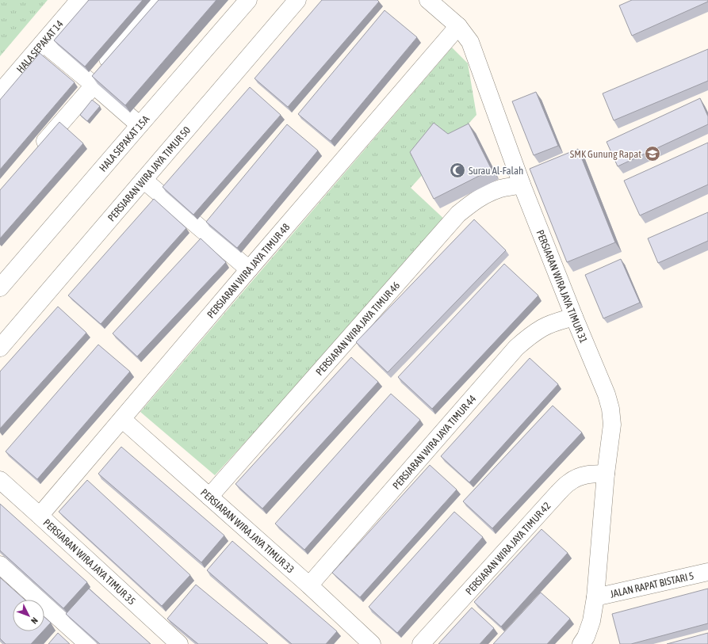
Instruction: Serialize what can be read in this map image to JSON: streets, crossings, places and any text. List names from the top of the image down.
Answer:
{
  "streets": {
    "street": [
      "HALA SEPAKAT 14",
      "HALA SEPAKAT 15A",
      "PERSIARAN WIRA JAYA TIMUR 50",
      "PERSIARAN WIRA JAYA TIMUR 48",
      "PERSIARAN WIRA JAYA TIMUR 31",
      "PERSIARAN WIRA JAYA TIMUR 46",
      "PERSIARAN WIRA JAYA TIMUR 44",
      "PERSIARAN WIRA JAYA TIMUR 33",
      "PERSIARAN WIRA JAYA TIMUR 42",
      "PERSIARAN WIRA JAYA TIMUR 35",
      "JALAN RAPAT BISTARI 5"
    ]
  },
  "crossings": [
    ["PERSIARAN WIRA JAYA TIMUR 48", "PERSIARAN WIRA JAYA TIMUR 31"],
    ["PERSIARAN WIRA JAYA TIMUR 48", "PERSIARAN WIRA JAYA TIMUR 33"],
    ["PERSIARAN WIRA JAYA TIMUR 48", "PERSIARAN WIRA JAYA TIMUR 35"],
    ["PERSIARAN WIRA JAYA TIMUR 31", "PERSIARAN WIRA JAYA TIMUR 46"],
    ["PERSIARAN WIRA JAYA TIMUR 31", "PERSIARAN WIRA JAYA TIMUR 44"],
    ["PERSIARAN WIRA JAYA TIMUR 31", "PERSIARAN WIRA JAYA TIMUR 42"],
    ["PERSIARAN WIRA JAYA TIMUR 31", "JALAN RAPAT BISTARI 5"],
    ["PERSIARAN WIRA JAYA TIMUR 46", "PERSIARAN WIRA JAYA TIMUR 33"],
    ["PERSIARAN WIRA JAYA TIMUR 44", "PERSIARAN WIRA JAYA TIMUR 33"]
  ],
  "places": {
    "school or university": ["SMK Gunung Rapat"],
    "mosque": ["Surau Al-Falah"]
  },
  "north": "bottom right"
}
